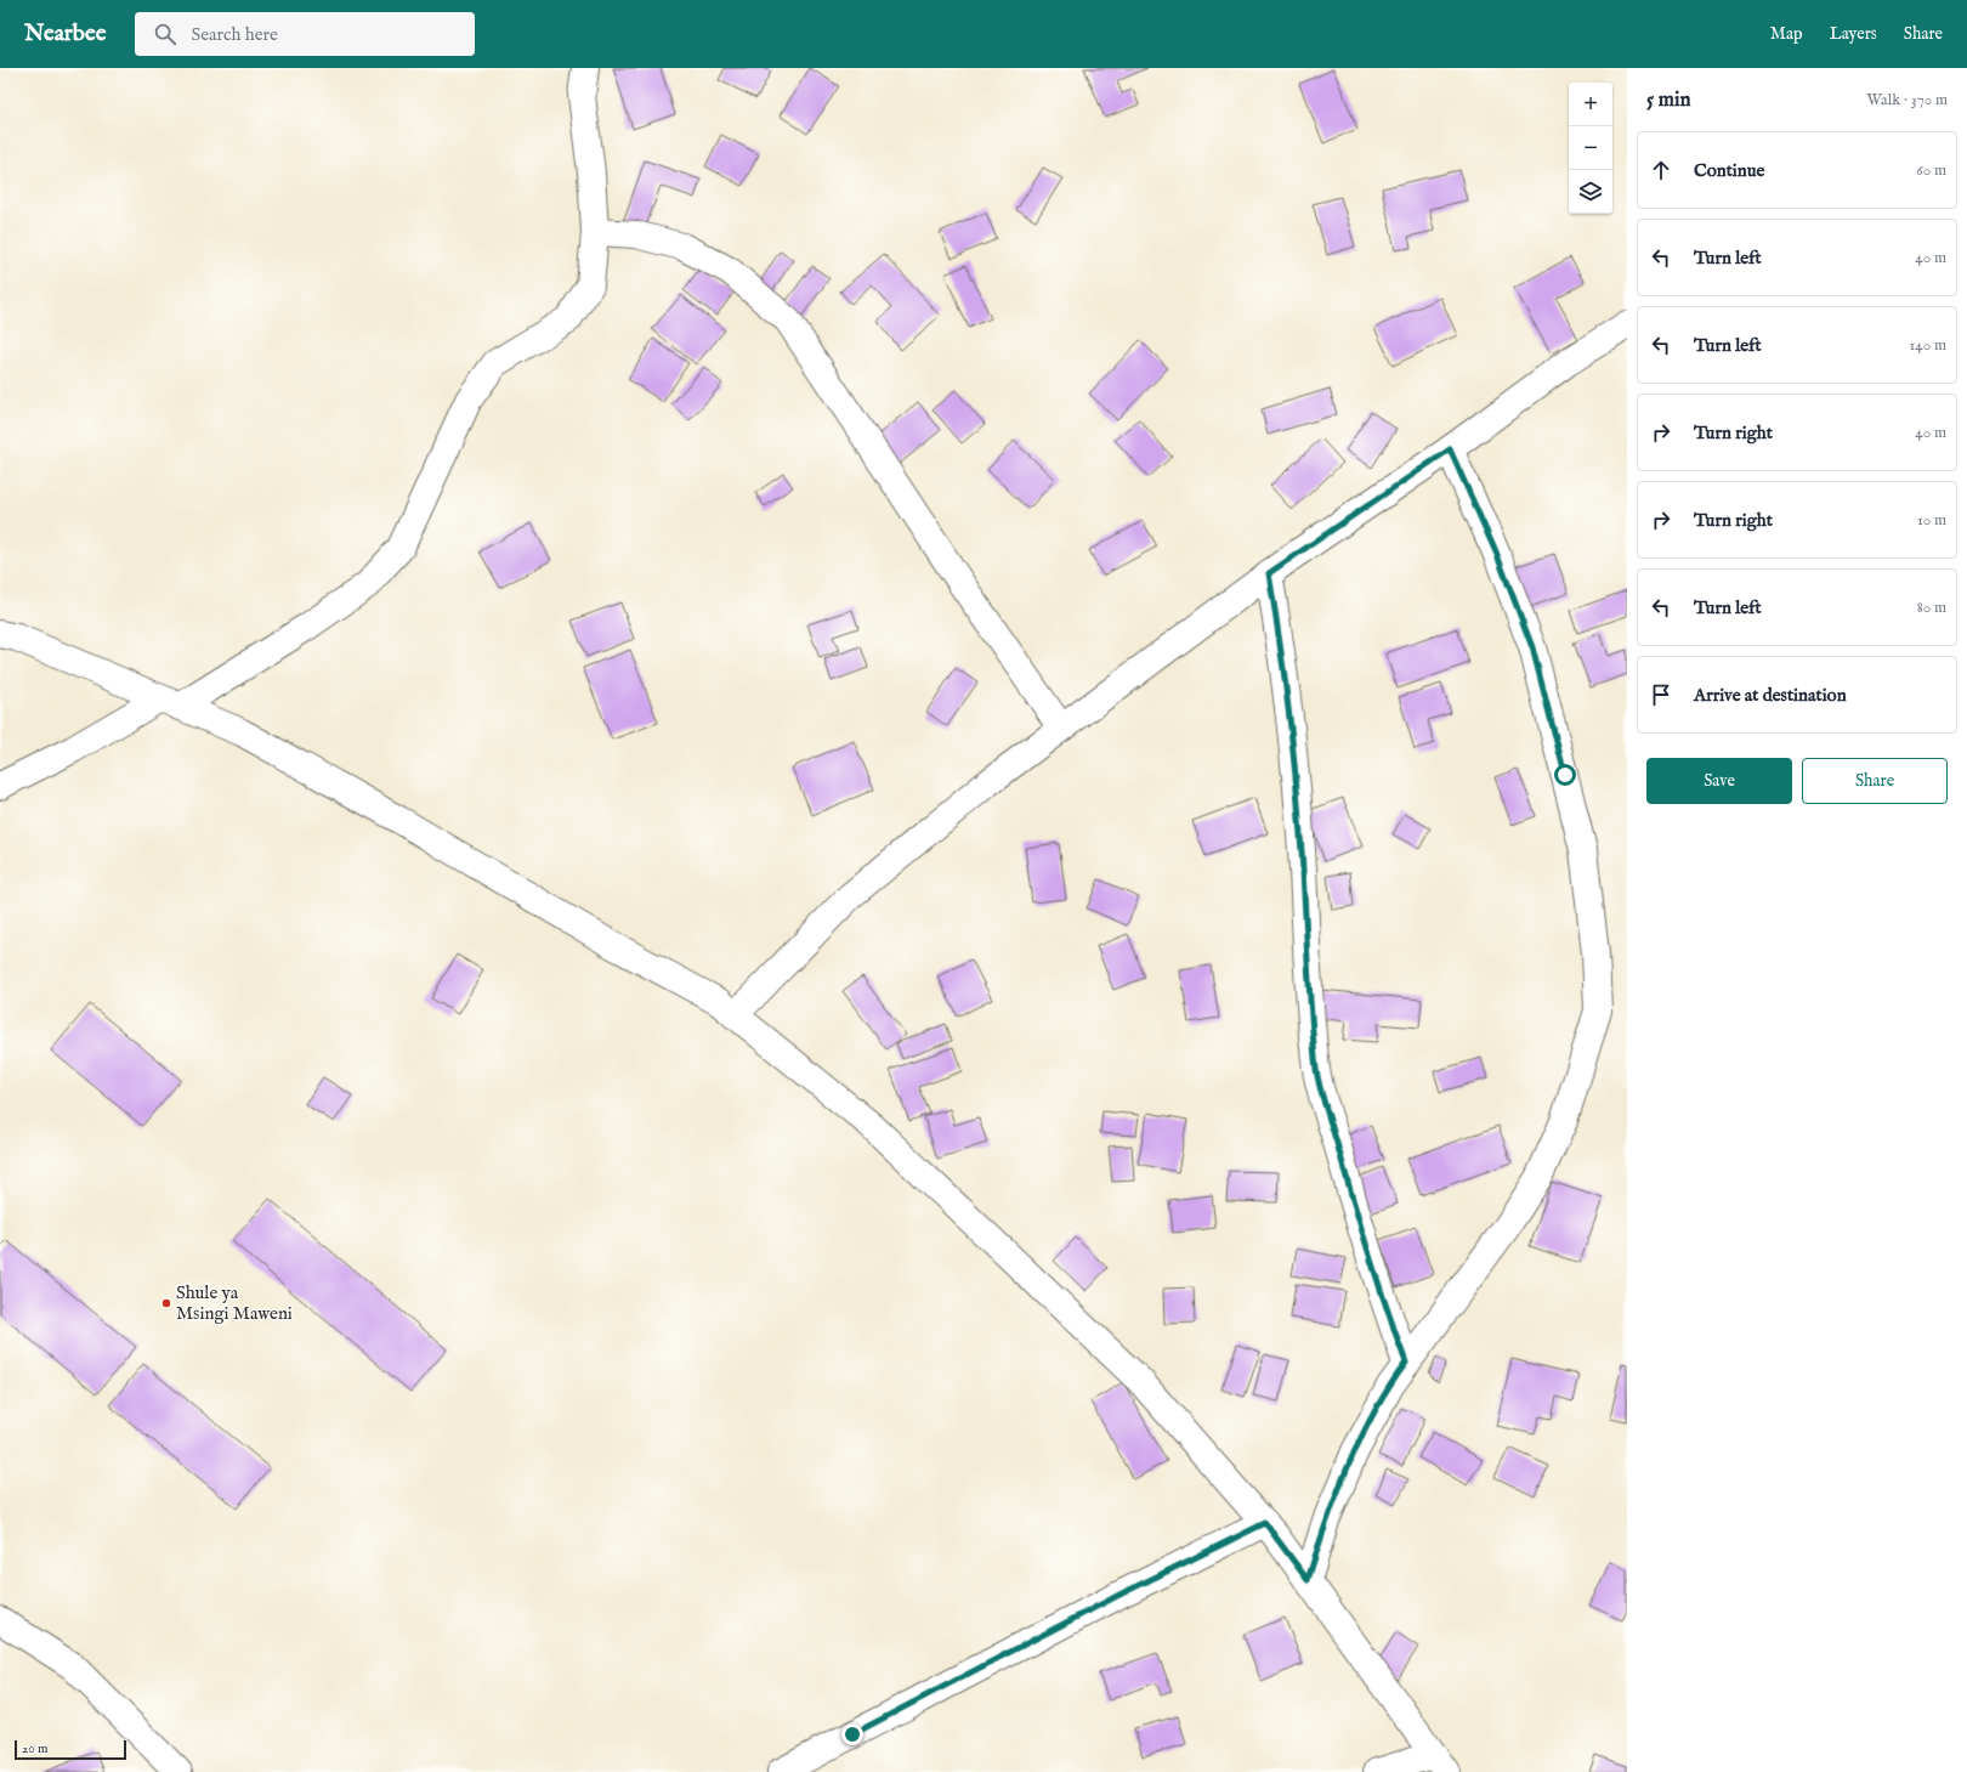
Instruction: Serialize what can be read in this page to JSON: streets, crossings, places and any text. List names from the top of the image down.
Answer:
{
  "places": ["Shule ya Msingi Maweni"],
  "scale_bar": "20 m",
  "page": {
    "header": "Nearbee",
    "search": "Search here",
    "nav": ["Map", "Layers", "Share"],
    "heading": ["5 min", "Walk · 370 m"],
    "map_buttons": ["+", "−"],
    "list": [
      ["Continue", "60 m"],
      ["Turn left", "40 m"],
      ["Turn left", "140 m"],
      ["Turn right", "40 m"],
      ["Turn right", "10 m"],
      ["Turn left", "80 m"],
      "Arrive at destination"
    ],
    "buttons": ["Save", "Share"],
    "scale": "20 m"
  }
}
